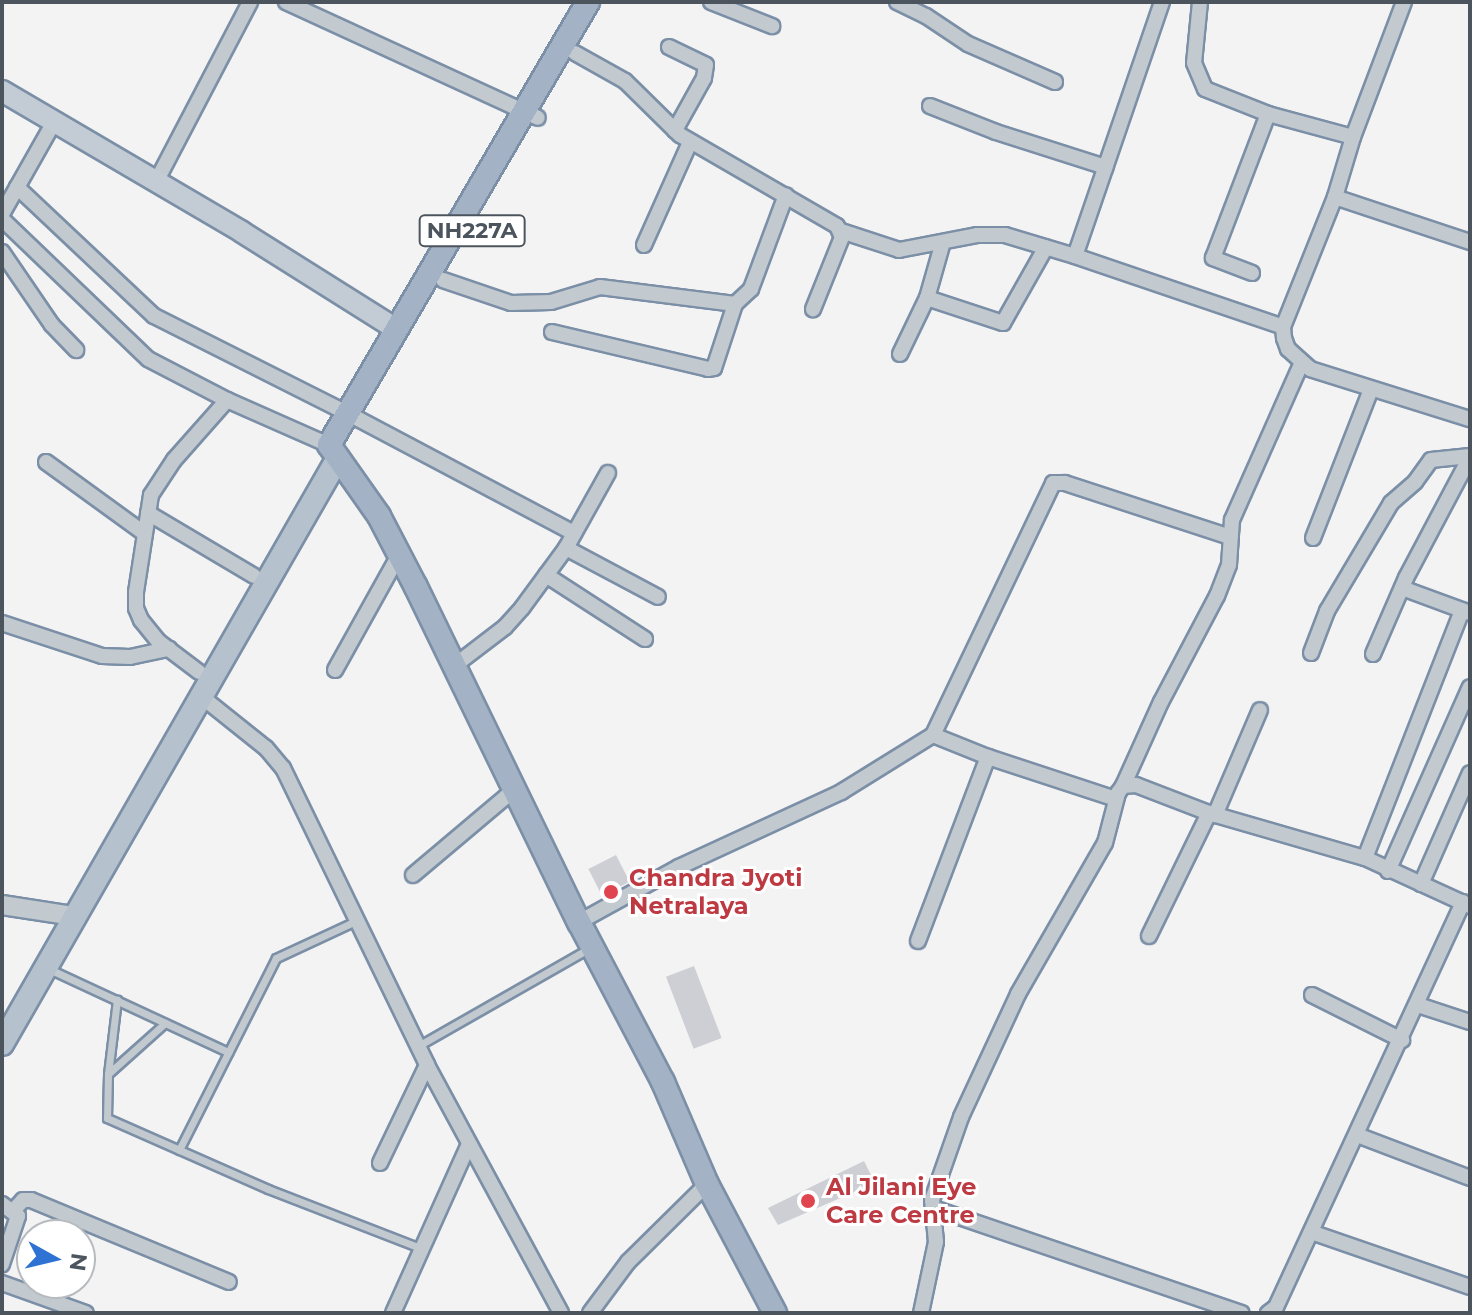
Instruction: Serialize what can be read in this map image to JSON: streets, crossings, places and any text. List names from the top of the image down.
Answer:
{
  "streets": {
    "highway": ["NH227A"]
  },
  "places": ["Chandra Jyoti Netralaya", "Al Jilani Eye Care Centre"],
  "north": "right"
}
